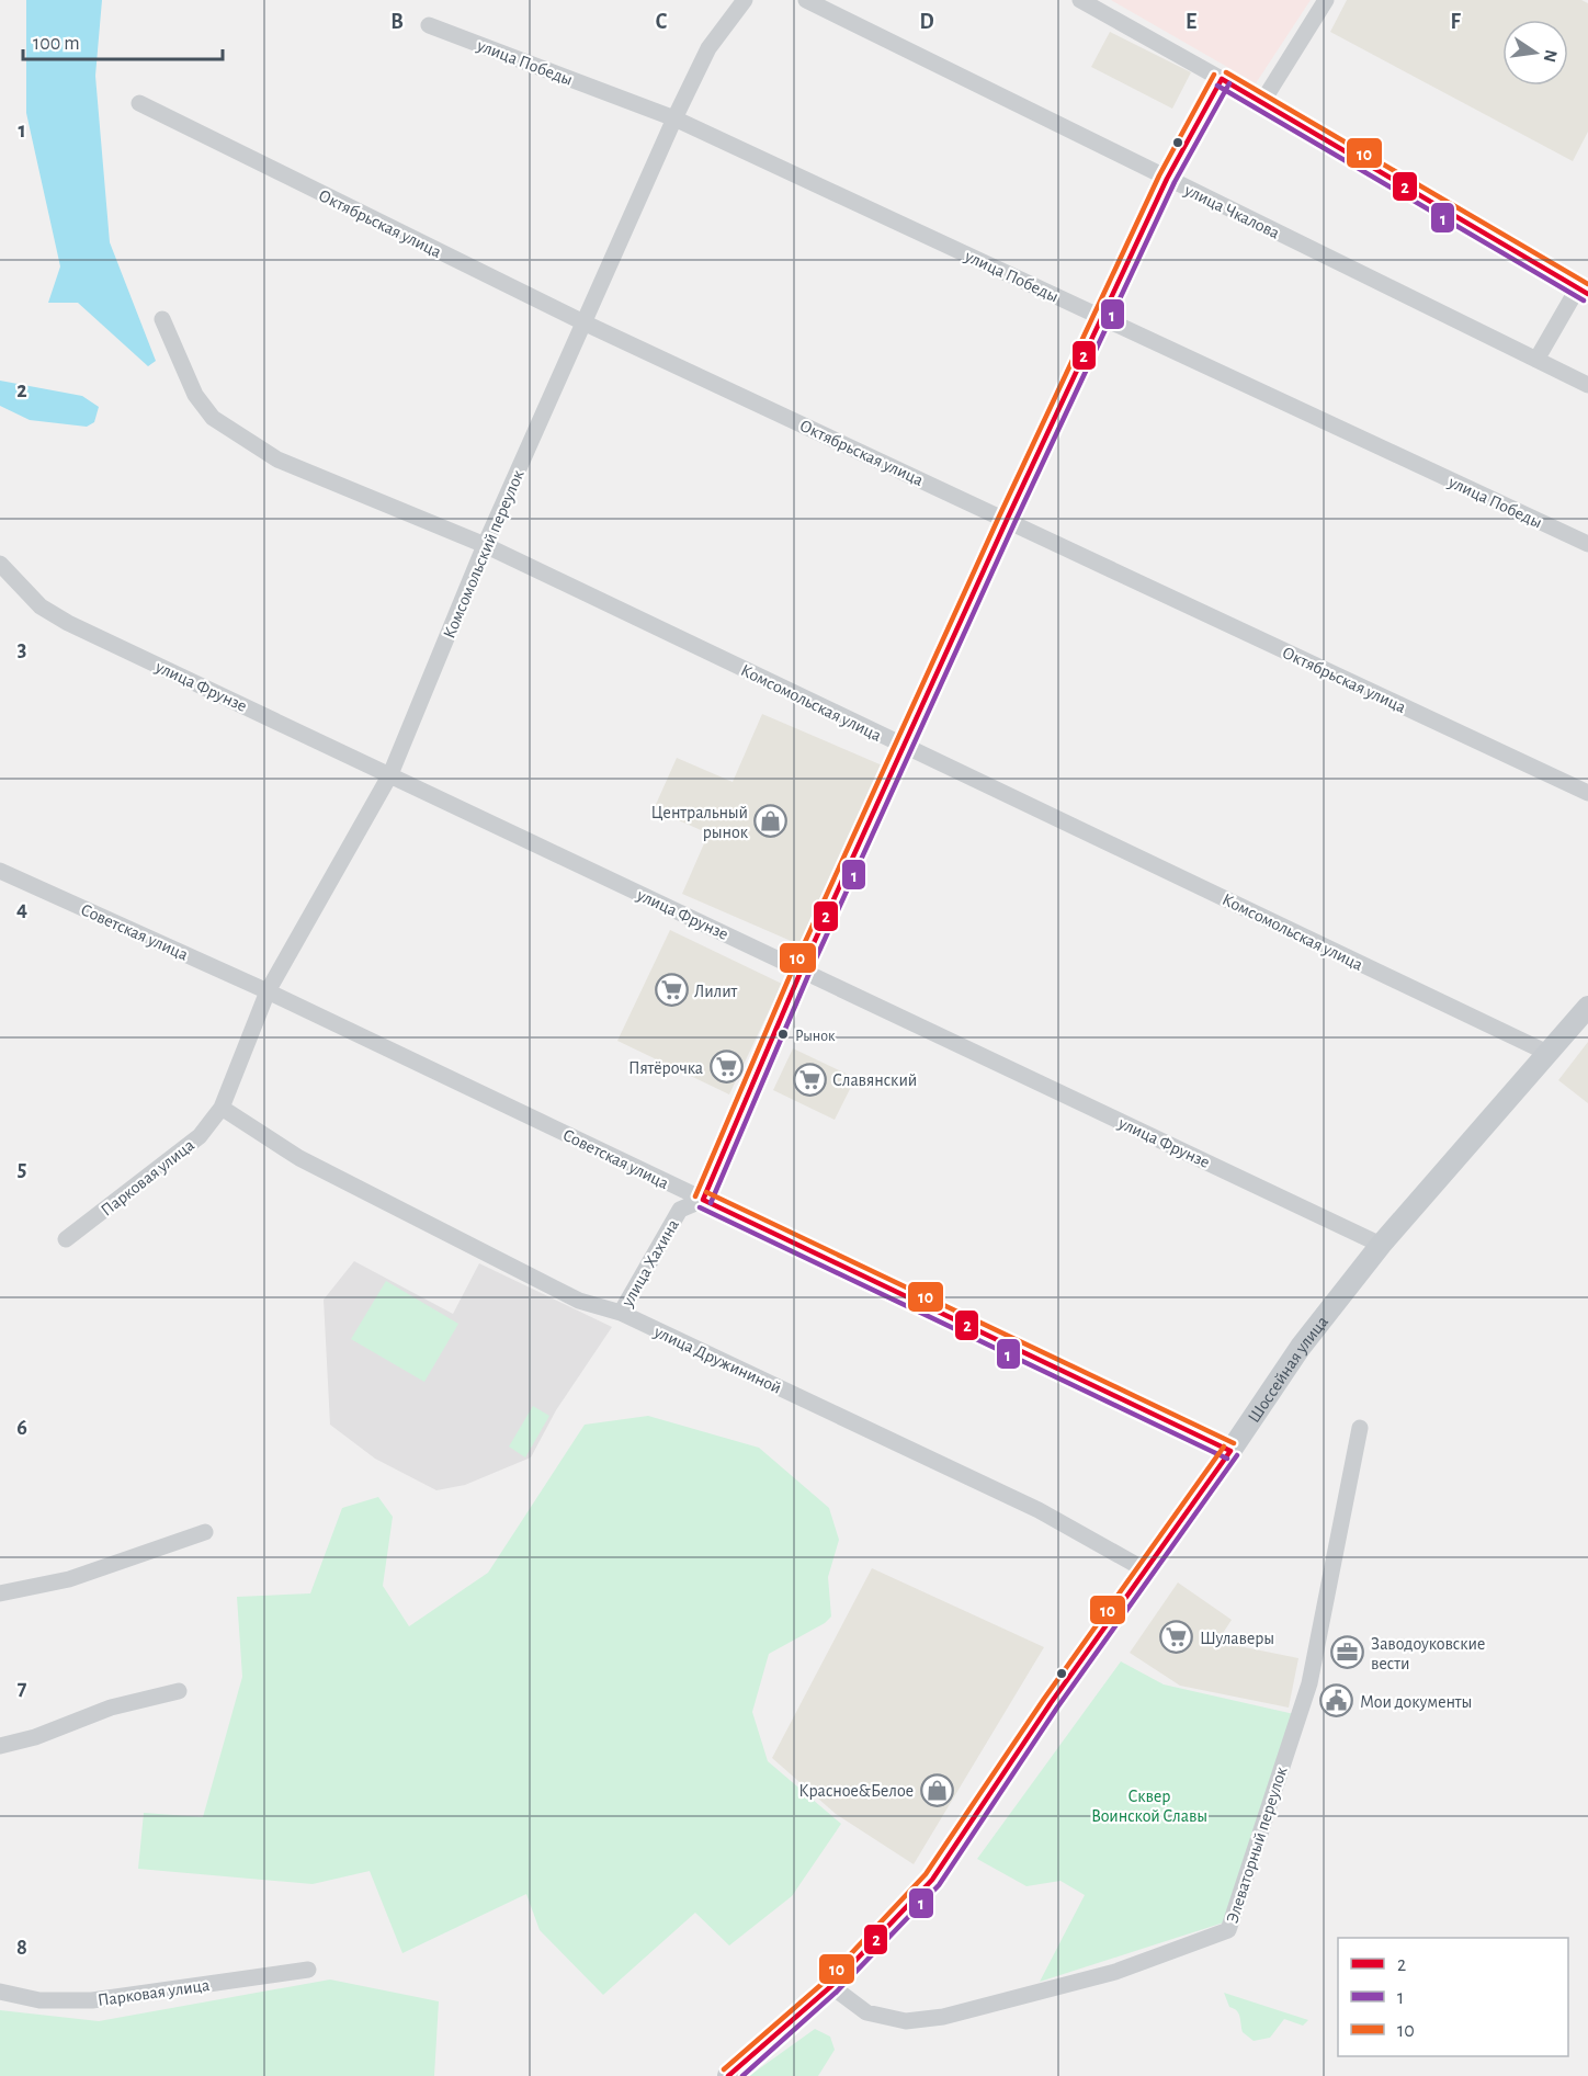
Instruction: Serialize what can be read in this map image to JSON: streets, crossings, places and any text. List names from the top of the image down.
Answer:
{
  "streets": {
    "main road": ["Шоссейная улица"],
    "street": [
      "улица Победы",
      "улица Чкалова",
      "Октябрьская улица",
      "Комсомольский переулок",
      "улица Фрунзе",
      "Комсомольская улица",
      "Советская улица",
      "Парковая улица",
      "улица Хахина",
      "улица Дружининой",
      "Элеваторный переулок"
    ]
  },
  "crossings": [
    ["улица Победы", "Комсомольский переулок"],
    ["Октябрьская улица", "Комсомольский переулок"],
    ["Комсомольский переулок", "улица Фрунзе"],
    ["Комсомольский переулок", "Комсомольская улица"],
    ["Комсомольский переулок", "Советская улица"],
    ["Комсомольский переулок", "Парковая улица"],
    ["Комсомольский переулок", "улица Дружининой"],
    ["улица Фрунзе", "Шоссейная улица"],
    ["Комсомольская улица", "Шоссейная улица"],
    ["Советская улица", "улица Хахина"],
    ["Советская улица", "Шоссейная улица"],
    ["Парковая улица", "улица Дружининой"],
    ["улица Хахина", "улица Дружининой"],
    ["улица Дружининой", "Шоссейная улица"],
    ["Шоссейная улица", "Элеваторный переулок"]
  ],
  "parks": ["Сквер Воинской Славы"],
  "places": {
    "shop": ["Центральный рынок", "Красное&Белое"],
    "supermarket": [
      "Лилит",
      "Пятёрочка",
      "Славянский",
      "Шулаверы"
    ],
    "other": ["Рынок"],
    "office": ["Заводоуковские вести"],
    "public building": ["Мои документы"]
  },
  "lines": ["transit line 10", "transit line 2", "transit line 1"],
  "legend": ["2", "1", "10"],
  "scale_bar": "100 m",
  "north": "right",
  "grid": {
    "columns": [
      "B",
      "C",
      "D",
      "E",
      "F"
    ],
    "rows": [
      "1",
      "2",
      "3",
      "4",
      "5",
      "6",
      "7",
      "8"
    ]
  }
}
